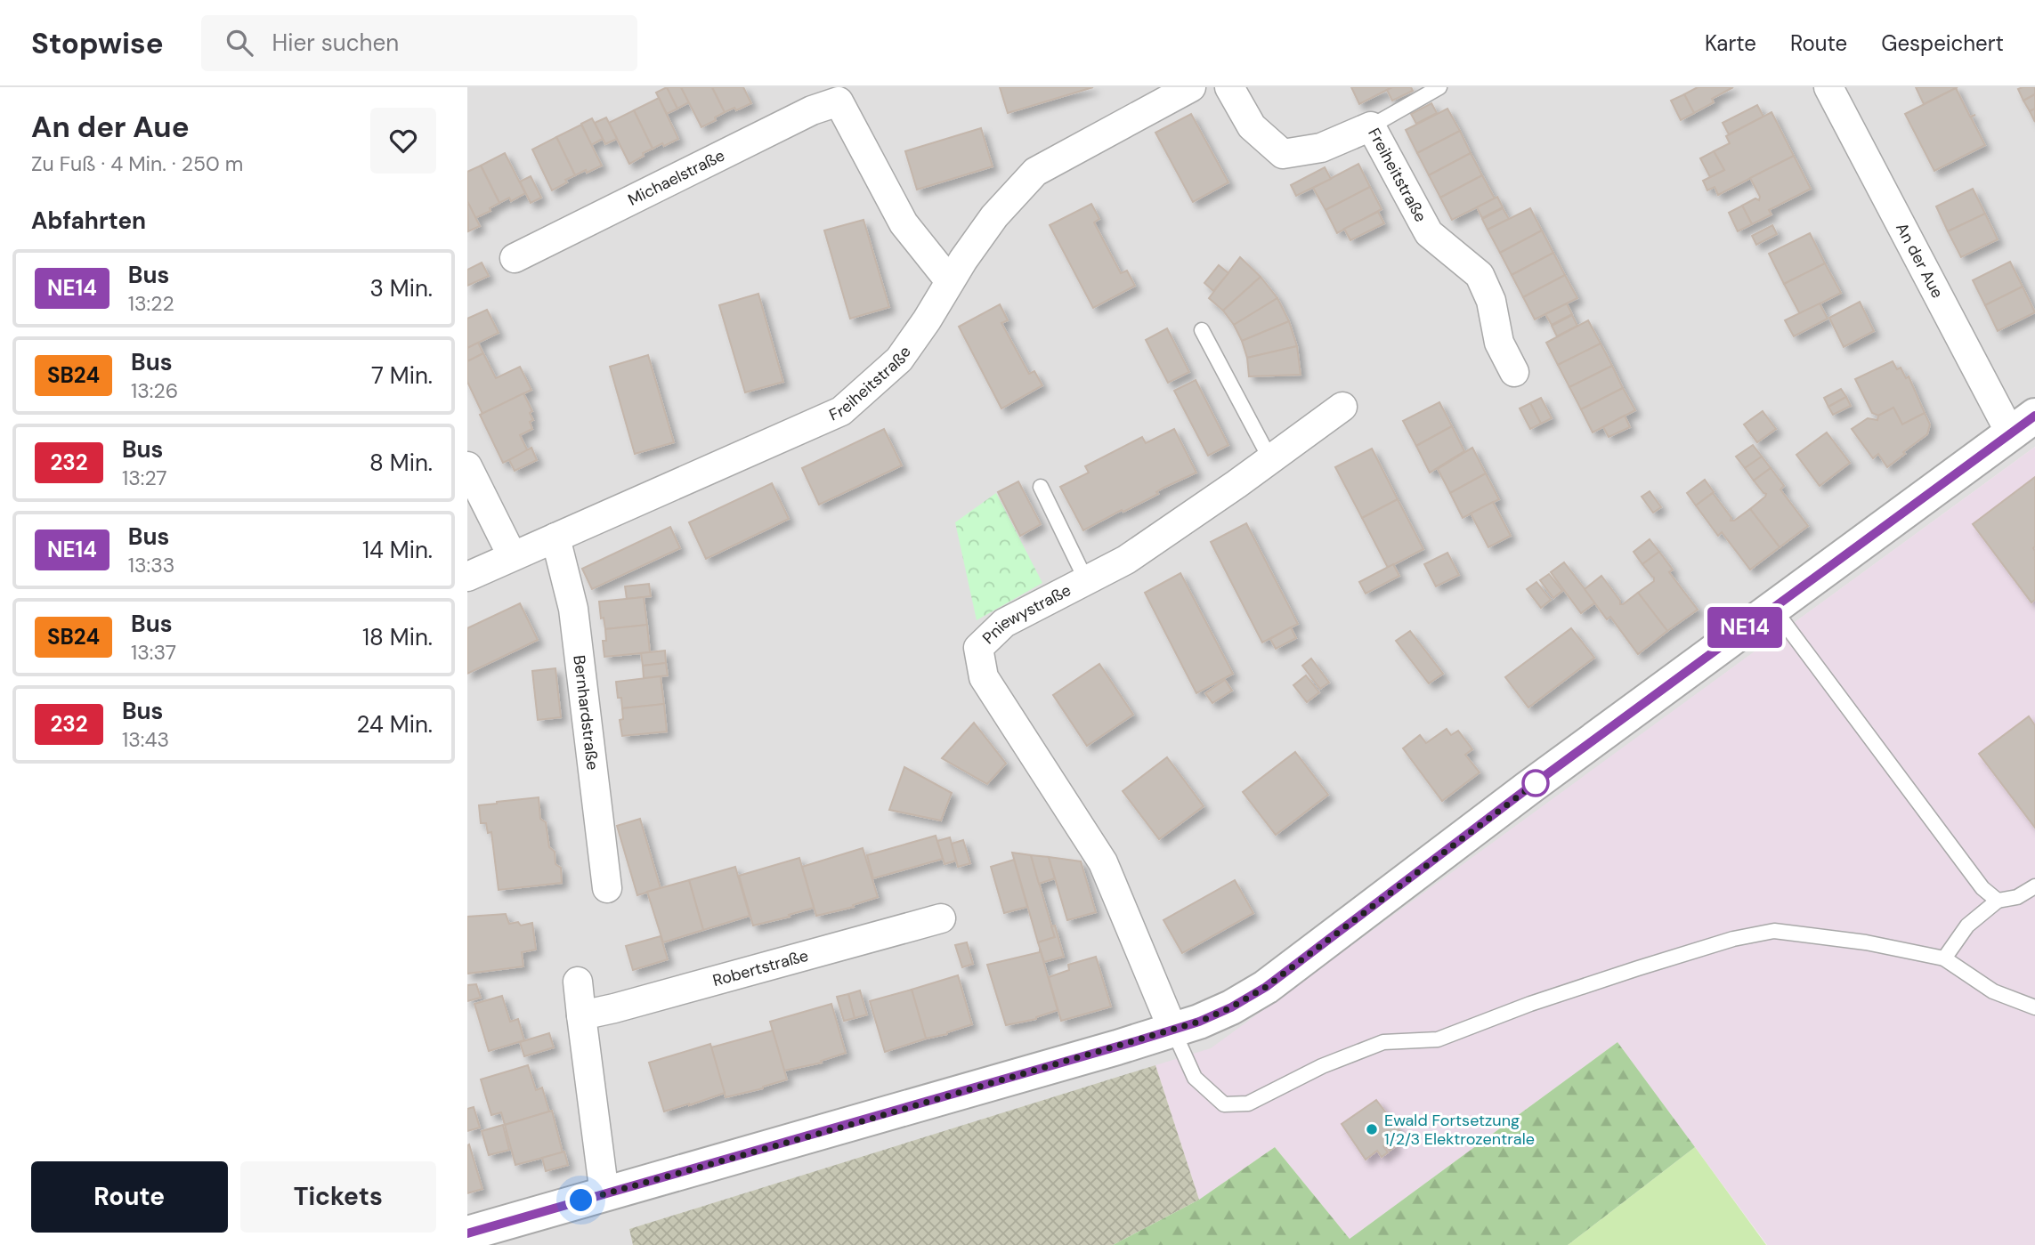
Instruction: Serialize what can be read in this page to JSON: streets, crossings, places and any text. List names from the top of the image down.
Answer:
{
  "streets": {
    "street": [
      "Michaelstraße",
      "Freiheitstraße",
      "An der Aue",
      "Pniewystraße",
      "Bernhardstraße",
      "Robertstraße"
    ]
  },
  "crossings": [
    ["Michaelstraße", "Freiheitstraße"],
    ["Freiheitstraße", "Bernhardstraße"]
  ],
  "places": ["Ewald Fortsetzung 1/2/3 Elektrozentrale"],
  "lines": ["bus line NE14"],
  "page": {
    "header": "Stopwise",
    "search": "Hier suchen",
    "nav": ["Karte", "Route", "Gespeichert"],
    "heading": [
      ["An der Aue", "Zu Fuß · 4 Min. · 250 m"],
      "Abfahrten"
    ],
    "on_map": "NE14",
    "list": [
      {
        "mark": "NE14",
        "name": "Bus",
        "note": "13:22",
        "value": "3 Min."
      },
      {
        "mark": "SB24",
        "name": "Bus",
        "note": "13:26",
        "value": "7 Min."
      },
      {
        "mark": "232",
        "name": "Bus",
        "note": "13:27",
        "value": "8 Min."
      },
      {
        "mark": "NE14",
        "name": "Bus",
        "note": "13:33",
        "value": "14 Min."
      },
      {
        "mark": "SB24",
        "name": "Bus",
        "note": "13:37",
        "value": "18 Min."
      },
      {
        "mark": "232",
        "name": "Bus",
        "note": "13:43",
        "value": "24 Min."
      }
    ],
    "buttons": ["Route", "Tickets"]
  }
}
